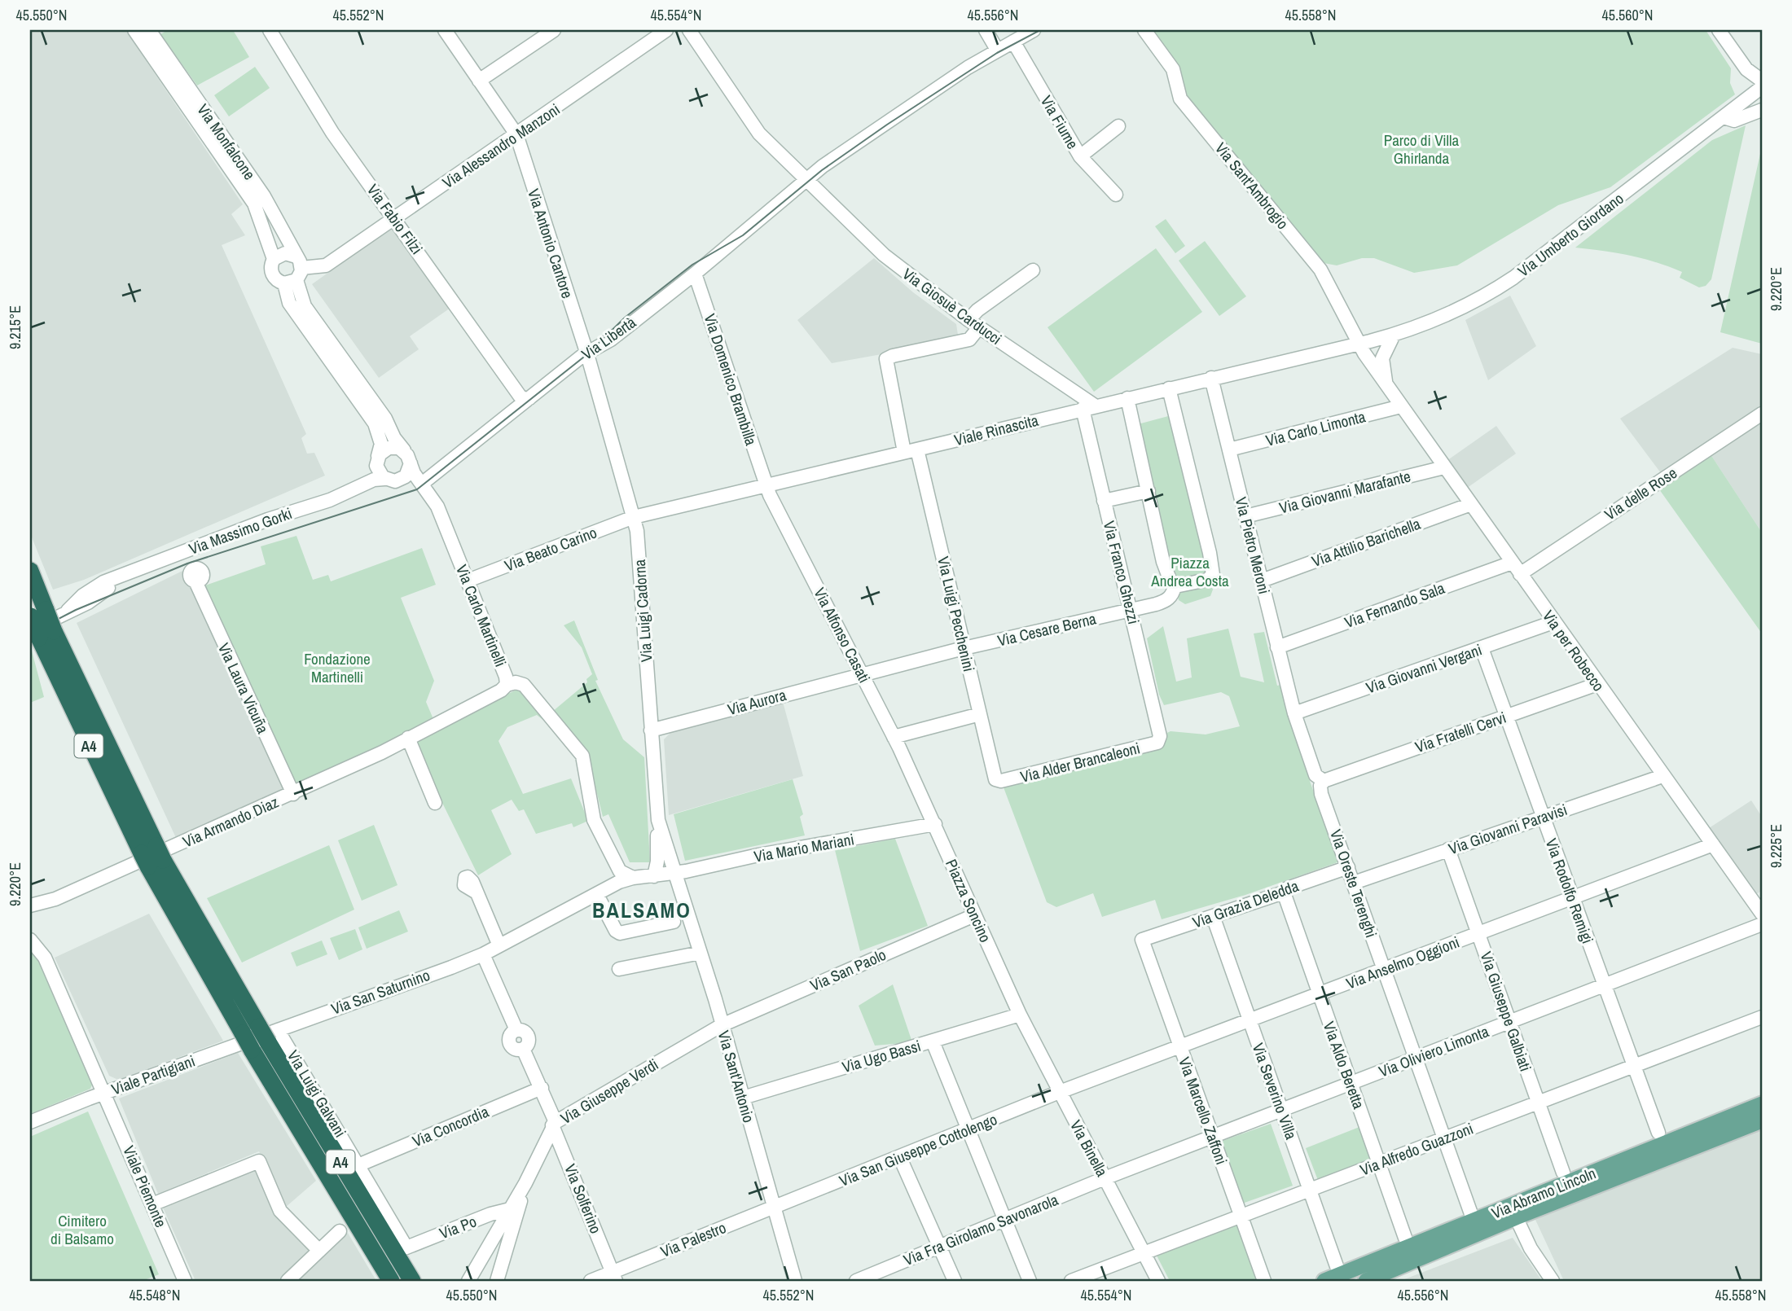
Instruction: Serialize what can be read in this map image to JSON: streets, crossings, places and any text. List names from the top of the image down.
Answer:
{
  "streets": {
    "highway": ["A4"],
    "main road": ["Via Abramo Lincoln"],
    "street": [
      "Via Fiume",
      "Via Monfalcone",
      "Via Alessandro Manzoni",
      "Via Sant'Ambrogio",
      "Via Fabio Filzi",
      "Via Umberto Giordano",
      "Via Antonio Cantore",
      "Via Giosuè Carducci",
      "Via Libertà",
      "Via Domenico Brambilla",
      "Via Carlo Limonta",
      "Viale Rinascita",
      "Via Giovanni Marafante",
      "Via delle Rose",
      "Via Massimo Gorki",
      "Via Attilio Barichella",
      "Via Pietro Meroni",
      "Via Beato Carino",
      "Via Franco Ghezzi",
      "Via Fernando Sala",
      "Via Luigi Cadorna",
      "Via Luigi Pecchenini",
      "Via Carlo Martinelli",
      "Via Cesare Berna",
      "Via Alfonso Casati",
      "Via per Robecco",
      "Via Giovanni Vergani",
      "Via Laura Vicuña",
      "Via Aurora",
      "Via Fratelli Cervi",
      "Via Alder Brancaleoni",
      "Via Armando Diaz",
      "Via Giovanni Paravisi",
      "Via Mario Mariani",
      "Via Oreste Terenghi",
      "Via Rodolfo Remigi",
      "Piazza Soncino",
      "Via Grazia Deledda",
      "Via Anselmo Oggioni",
      "Via San Paolo",
      "Via San Saturnino",
      "Via Giuseppe Galbiati",
      "Via Oliviero Limonta",
      "Via Ugo Bassi",
      "Via Aldo Beretta",
      "Viale Partigiani",
      "Via Sant'Antonio",
      "Via Giuseppe Verdi",
      "Via Severino Villa",
      "Via Luigi Galvani",
      "Via Marcello Zaffoni",
      "Via Concordia",
      "Via Binella",
      "Via Alfredo Guazzoni",
      "Via San Giuseppe Cottolengo",
      "Viale Piemonte",
      "Via Solferino",
      "Via Po",
      "Via Fra Girolamo Savonarola",
      "Via Palestro"
    ]
  },
  "crossings": [
    ["Via Monfalcone", "Via Alessandro Manzoni"],
    ["Via Monfalcone", "Via Massimo Gorki"],
    ["Via Monfalcone", "Via Carlo Martinelli"],
    ["Via Alessandro Manzoni", "Via Fabio Filzi"],
    ["Via Alessandro Manzoni", "Via Antonio Cantore"],
    ["Via Sant'Ambrogio", "Via Umberto Giordano"],
    ["Via Sant'Ambrogio", "Viale Rinascita"],
    ["Via Sant'Ambrogio", "Via per Robecco"],
    ["Via Fabio Filzi", "Via Libertà"],
    ["Via Umberto Giordano", "Viale Rinascita"],
    ["Via Umberto Giordano", "Via per Robecco"],
    ["Via Antonio Cantore", "Via Libertà"],
    ["Via Antonio Cantore", "Via Luigi Cadorna"],
    ["Via Giosuè Carducci", "Via Libertà"],
    ["Via Giosuè Carducci", "Viale Rinascita"],
    ["Via Giosuè Carducci", "Via Franco Ghezzi"],
    ["Via Giosuè Carducci", "Via Luigi Pecchenini"],
    ["Via Libertà", "Via Domenico Brambilla"],
    ["Via Libertà", "Via Luigi Cadorna"],
    ["Via Libertà", "Via Carlo Martinelli"],
    ["Via Domenico Brambilla", "Viale Rinascita"],
    ["Via Domenico Brambilla", "Via Alfonso Casati"],
    ["Via Carlo Limonta", "Via Pietro Meroni"],
    ["Via Carlo Limonta", "Via per Robecco"],
    ["Viale Rinascita", "Via Pietro Meroni"],
    ["Viale Rinascita", "Via Beato Carino"],
    ["Viale Rinascita", "Via Franco Ghezzi"],
    ["Viale Rinascita", "Via Luigi Cadorna"],
    ["Viale Rinascita", "Via Luigi Pecchenini"],
    ["Viale Rinascita", "Via Alfonso Casati"],
    ["Viale Rinascita", "Via per Robecco"],
    ["Via Giovanni Marafante", "Via Pietro Meroni"],
    ["Via Giovanni Marafante", "Via per Robecco"],
    ["Via delle Rose", "Via per Robecco"],
    ["Via Massimo Gorki", "Via Carlo Martinelli"],
    ["Via Massimo Gorki", "A4"],
    ["Via Attilio Barichella", "Via Pietro Meroni"],
    ["Via Attilio Barichella", "Via per Robecco"],
    ["Via Pietro Meroni", "Via Fernando Sala"],
    ["Via Pietro Meroni", "Via Giovanni Vergani"],
    ["Via Pietro Meroni", "Via Oreste Terenghi"],
    ["Via Beato Carino", "Via Luigi Cadorna"],
    ["Via Beato Carino", "Via Carlo Martinelli"],
    ["Via Franco Ghezzi", "Via Cesare Berna"],
    ["Via Franco Ghezzi", "Via Alder Brancaleoni"],
    ["Via Fernando Sala", "Via per Robecco"],
    ["Via Luigi Cadorna", "Via Aurora"],
    ["Via Luigi Cadorna", "Via Mario Mariani"],
    ["Via Luigi Cadorna", "Via Sant'Antonio"],
    ["Via Luigi Pecchenini", "Via Cesare Berna"],
    ["Via Luigi Pecchenini", "Via Alder Brancaleoni"],
    ["Via Carlo Martinelli", "Via Armando Diaz"],
    ["Via Carlo Martinelli", "Via Mario Mariani"],
    ["Via Carlo Martinelli", "Via San Saturnino"],
    ["Via Cesare Berna", "Via Alfonso Casati"],
    ["Via Cesare Berna", "Via Aurora"],
    ["Via Alfonso Casati", "Via Aurora"],
    ["Via Alfonso Casati", "Piazza Soncino"],
    ["Via per Robecco", "Via Giovanni Vergani"],
    ["Via per Robecco", "Via Fratelli Cervi"],
    ["Via per Robecco", "Via Giovanni Paravisi"],
    ["Via per Robecco", "Via Anselmo Oggioni"],
    ["Via Giovanni Vergani", "Via Oreste Terenghi"],
    ["Via Giovanni Vergani", "Via Rodolfo Remigi"],
    ["Via Laura Vicuña", "Via Armando Diaz"],
    ["Via Fratelli Cervi", "Via Oreste Terenghi"],
    ["Via Fratelli Cervi", "Via Rodolfo Remigi"],
    ["A4", "Via San Saturnino"],
    ["A4", "Viale Partigiani"],
    ["A4", "Via Luigi Galvani"],
    ["Via Giovanni Paravisi", "Via Oreste Terenghi"],
    ["Via Giovanni Paravisi", "Via Rodolfo Remigi"],
    ["Via Giovanni Paravisi", "Via Giuseppe Galbiati"],
    ["Via Mario Mariani", "Piazza Soncino"],
    ["Via Mario Mariani", "Via San Saturnino"],
    ["Via Mario Mariani", "Via Sant'Antonio"],
    ["Via Oreste Terenghi", "Via Grazia Deledda"],
    ["Via Oreste Terenghi", "Via Anselmo Oggioni"],
    ["Via Oreste Terenghi", "Via Oliviero Limonta"],
    ["Via Oreste Terenghi", "Via Alfredo Guazzoni"],
    ["Via Oreste Terenghi", "Via Abramo Lincoln"],
    ["Via Rodolfo Remigi", "Via Anselmo Oggioni"],
    ["Via Rodolfo Remigi", "Via Oliviero Limonta"],
    ["Via Rodolfo Remigi", "Via Alfredo Guazzoni"],
    ["Piazza Soncino", "Via San Paolo"],
    ["Piazza Soncino", "Via Ugo Bassi"],
    ["Piazza Soncino", "Via Binella"],
    ["Via Grazia Deledda", "Via Aldo Beretta"],
    ["Via Grazia Deledda", "Via Severino Villa"],
    ["Via Grazia Deledda", "Via Marcello Zaffoni"],
    ["Via Anselmo Oggioni", "Via Giuseppe Galbiati"],
    ["Via Anselmo Oggioni", "Via Aldo Beretta"],
    ["Via Anselmo Oggioni", "Via Severino Villa"],
    ["Via Anselmo Oggioni", "Via Marcello Zaffoni"],
    ["Via Anselmo Oggioni", "Via Binella"],
    ["Via Anselmo Oggioni", "Via San Giuseppe Cottolengo"],
    ["Via San Paolo", "Via Sant'Antonio"],
    ["Via San Paolo", "Via Giuseppe Verdi"],
    ["Via San Saturnino", "Viale Partigiani"],
    ["Via San Saturnino", "Via Luigi Galvani"],
    ["Via San Saturnino", "Via Solferino"],
    ["Via Giuseppe Galbiati", "Via Oliviero Limonta"],
    ["Via Giuseppe Galbiati", "Via Alfredo Guazzoni"],
    ["Via Oliviero Limonta", "Via Aldo Beretta"],
    ["Via Oliviero Limonta", "Via Severino Villa"],
    ["Via Oliviero Limonta", "Via Marcello Zaffoni"],
    ["Via Oliviero Limonta", "Via Binella"],
    ["Via Oliviero Limonta", "Via Fra Girolamo Savonarola"],
    ["Via Ugo Bassi", "Via Sant'Antonio"],
    ["Via Ugo Bassi", "Via Binella"],
    ["Via Aldo Beretta", "Via Alfredo Guazzoni"],
    ["Viale Partigiani", "Via Luigi Galvani"],
    ["Viale Partigiani", "Viale Piemonte"],
    ["Via Sant'Antonio", "Via Giuseppe Verdi"],
    ["Via Sant'Antonio", "Via San Giuseppe Cottolengo"],
    ["Via Sant'Antonio", "Via Palestro"],
    ["Via Giuseppe Verdi", "Via Solferino"],
    ["Via Giuseppe Verdi", "Via Po"],
    ["Via Severino Villa", "Via Alfredo Guazzoni"],
    ["Via Luigi Galvani", "Via Concordia"],
    ["Via Luigi Galvani", "Via Po"],
    ["Via Marcello Zaffoni", "Via Alfredo Guazzoni"],
    ["Via Concordia", "Via Solferino"],
    ["Via Binella", "Via Alfredo Guazzoni"],
    ["Via Binella", "Via San Giuseppe Cottolengo"],
    ["Via Binella", "Via Fra Girolamo Savonarola"],
    ["Via San Giuseppe Cottolengo", "Via Palestro"],
    ["Via Solferino", "Via Palestro"]
  ],
  "districts": ["BALSAMO"],
  "parks": [
    "Parco di Villa Ghirlanda",
    "Piazza Andrea Costa",
    "Fondazione Martinelli",
    "Cimitero di Balsamo"
  ],
  "coordinates": [
    "45.550°N",
    "45.552°N",
    "45.554°N",
    "45.556°N",
    "45.558°N",
    "45.560°N",
    "9.220°E",
    "9.215°E",
    "9.225°E",
    "45.548°N"
  ]
}
